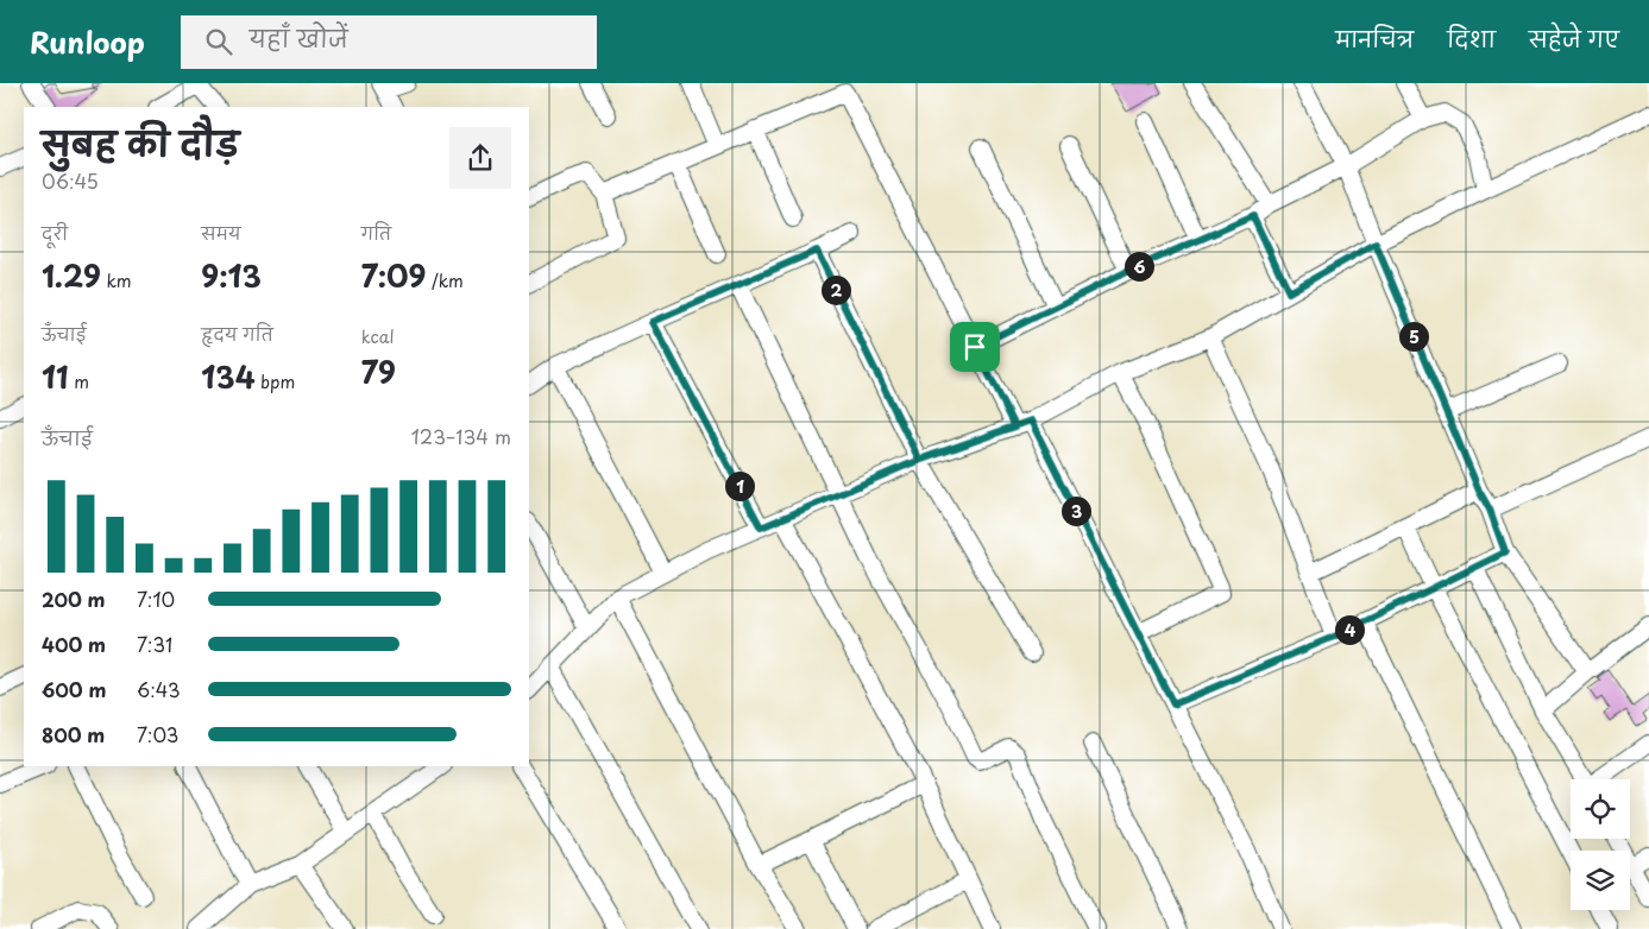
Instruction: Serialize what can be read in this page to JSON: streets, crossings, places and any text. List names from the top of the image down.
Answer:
{
  "page": {
    "header": "Runloop",
    "search": "यहाँ खोजें",
    "nav": ["मानचित्र", "दिशा", "सहेजे गए"],
    "heading": ["सुबह की दौड़", "06:45"],
    "stats": [
      ["दूरी", "1.29 km"],
      ["समय", "9:13"],
      ["गति", "7:09 /km"],
      ["ऊँचाई", "11 m"],
      ["हृदय गति", "134 bpm"],
      ["kcal", "79"]
    ],
    "pins": [
      "6",
      "2",
      "5",
      "1",
      "3",
      "4"
    ],
    "chart": ["ऊँचाई", "123–134 m"],
    "list": [
      {
        "name": "200 m",
        "note": "7:10"
      },
      {
        "name": "400 m",
        "note": "7:31"
      },
      {
        "name": "600 m",
        "note": "6:43"
      },
      {
        "name": "800 m",
        "note": "7:03"
      }
    ]
  }
}
